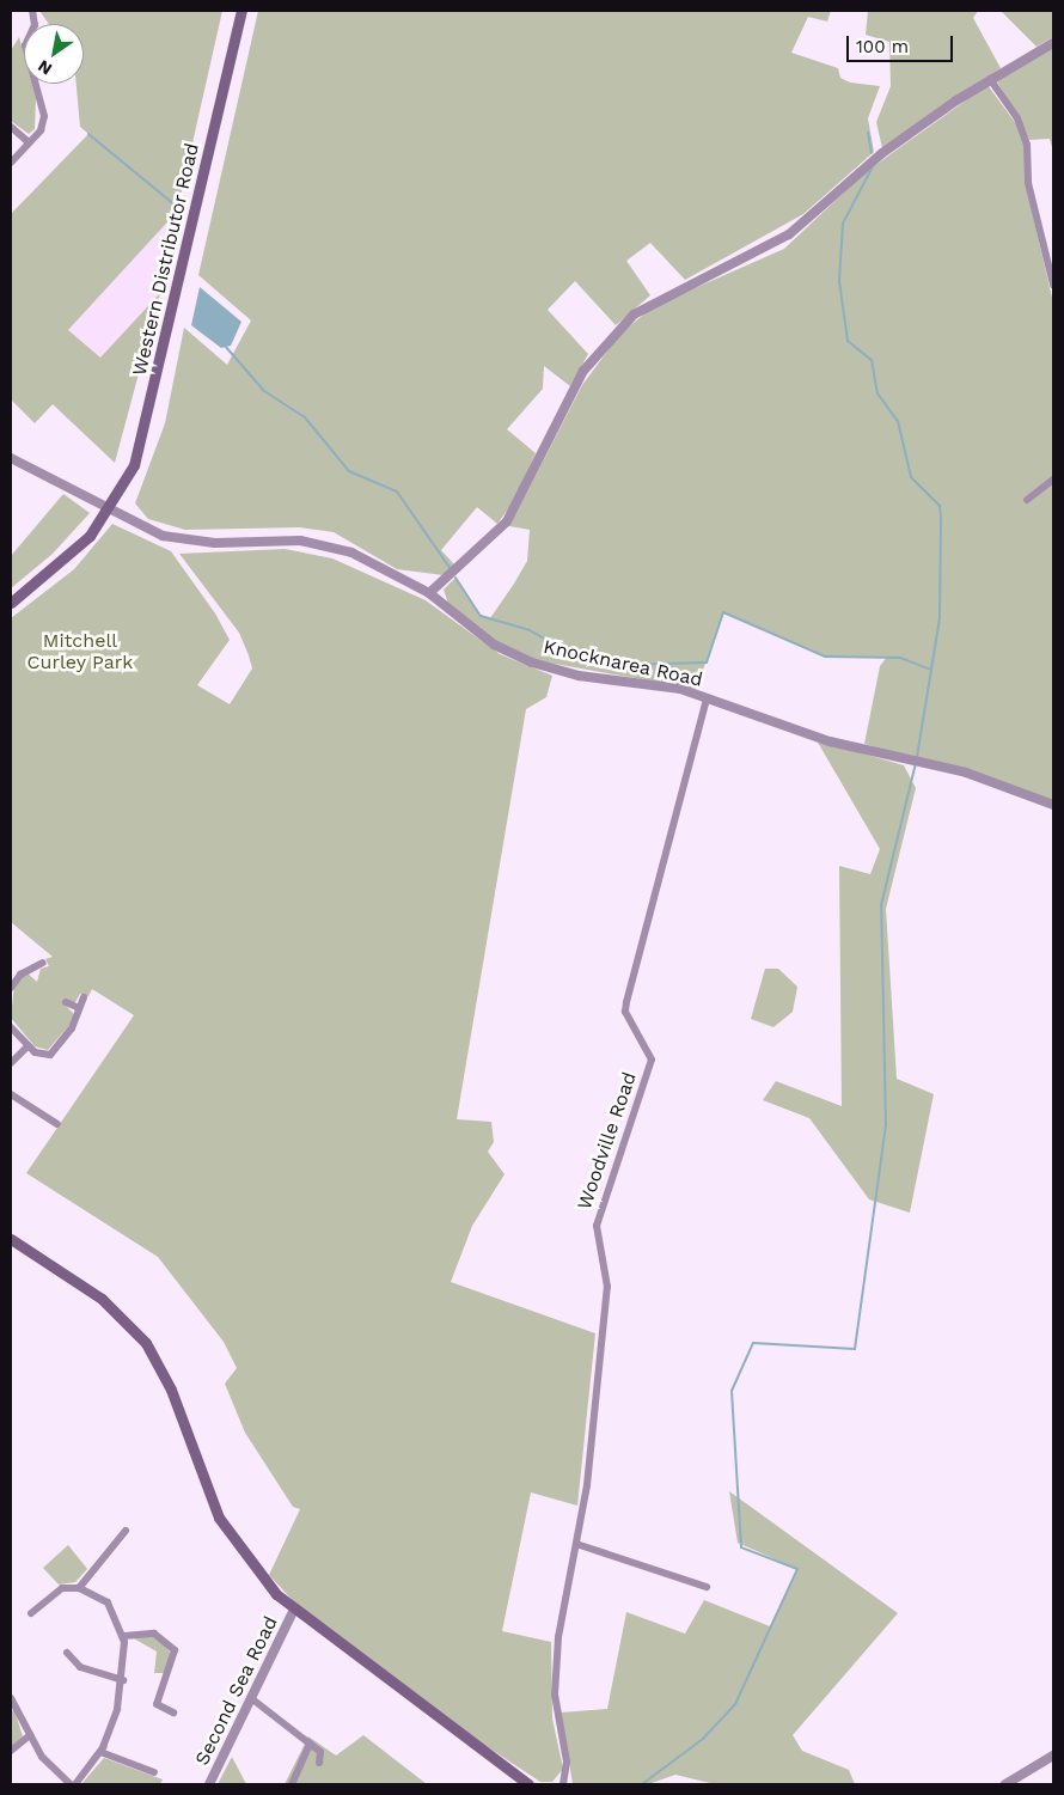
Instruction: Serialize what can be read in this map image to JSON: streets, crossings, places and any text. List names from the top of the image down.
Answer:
{
  "streets": {
    "main road": ["Western Distributor Road"],
    "street": ["Knocknarea Road", "Woodville Road", "Second Sea Road"]
  },
  "crossings": [
    ["Western Distributor Road", "Knocknarea Road"],
    ["Knocknarea Road", "Woodville Road"]
  ],
  "parks": ["Mitchell Curley Park"],
  "scale_bar": "100 m",
  "north": "bottom left"
}
